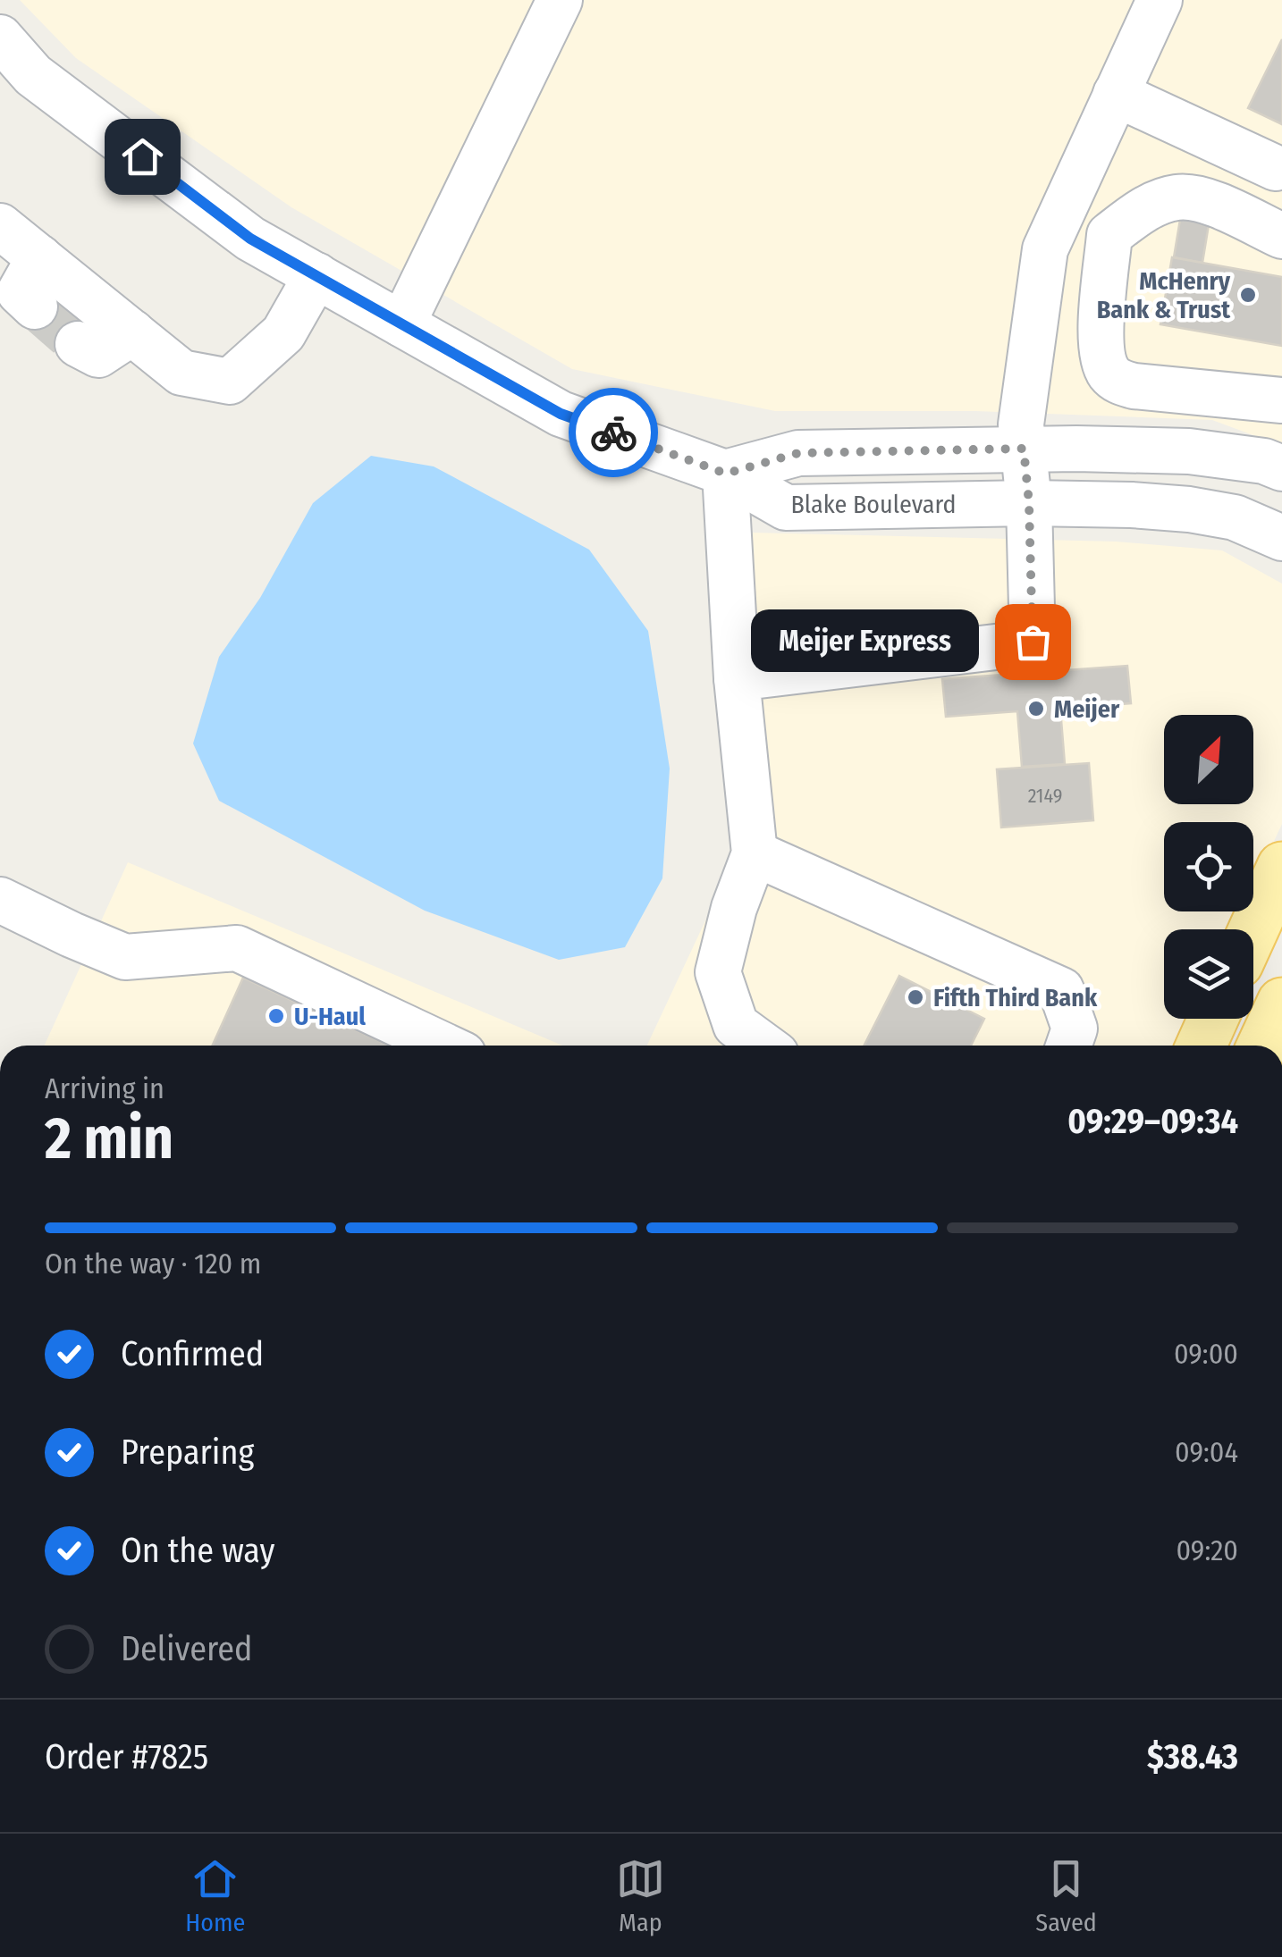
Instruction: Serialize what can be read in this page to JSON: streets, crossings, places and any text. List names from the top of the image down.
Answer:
{
  "streets": {
    "street": ["Blake Boulevard"]
  },
  "places": [
    "McHenry Bank & Trust",
    "Meijer Express",
    "Meijer",
    "Fifth Third Bank",
    "U-Haul"
  ],
  "house_numbers": ["2149"],
  "north": "top right",
  "page": {
    "bubble": "Meijer Express",
    "heading": ["2 min", "Arriving in", "09:29–09:34"],
    "panel": ["Order #7825", "$38.43"],
    "bar": "On the way · 120 m",
    "list": [
      ["Confirmed", "09:00"],
      ["Preparing", "09:04"],
      ["On the way", "09:20"],
      "Delivered"
    ],
    "tabs": ["Home", "Map", "Saved"]
  }
}
